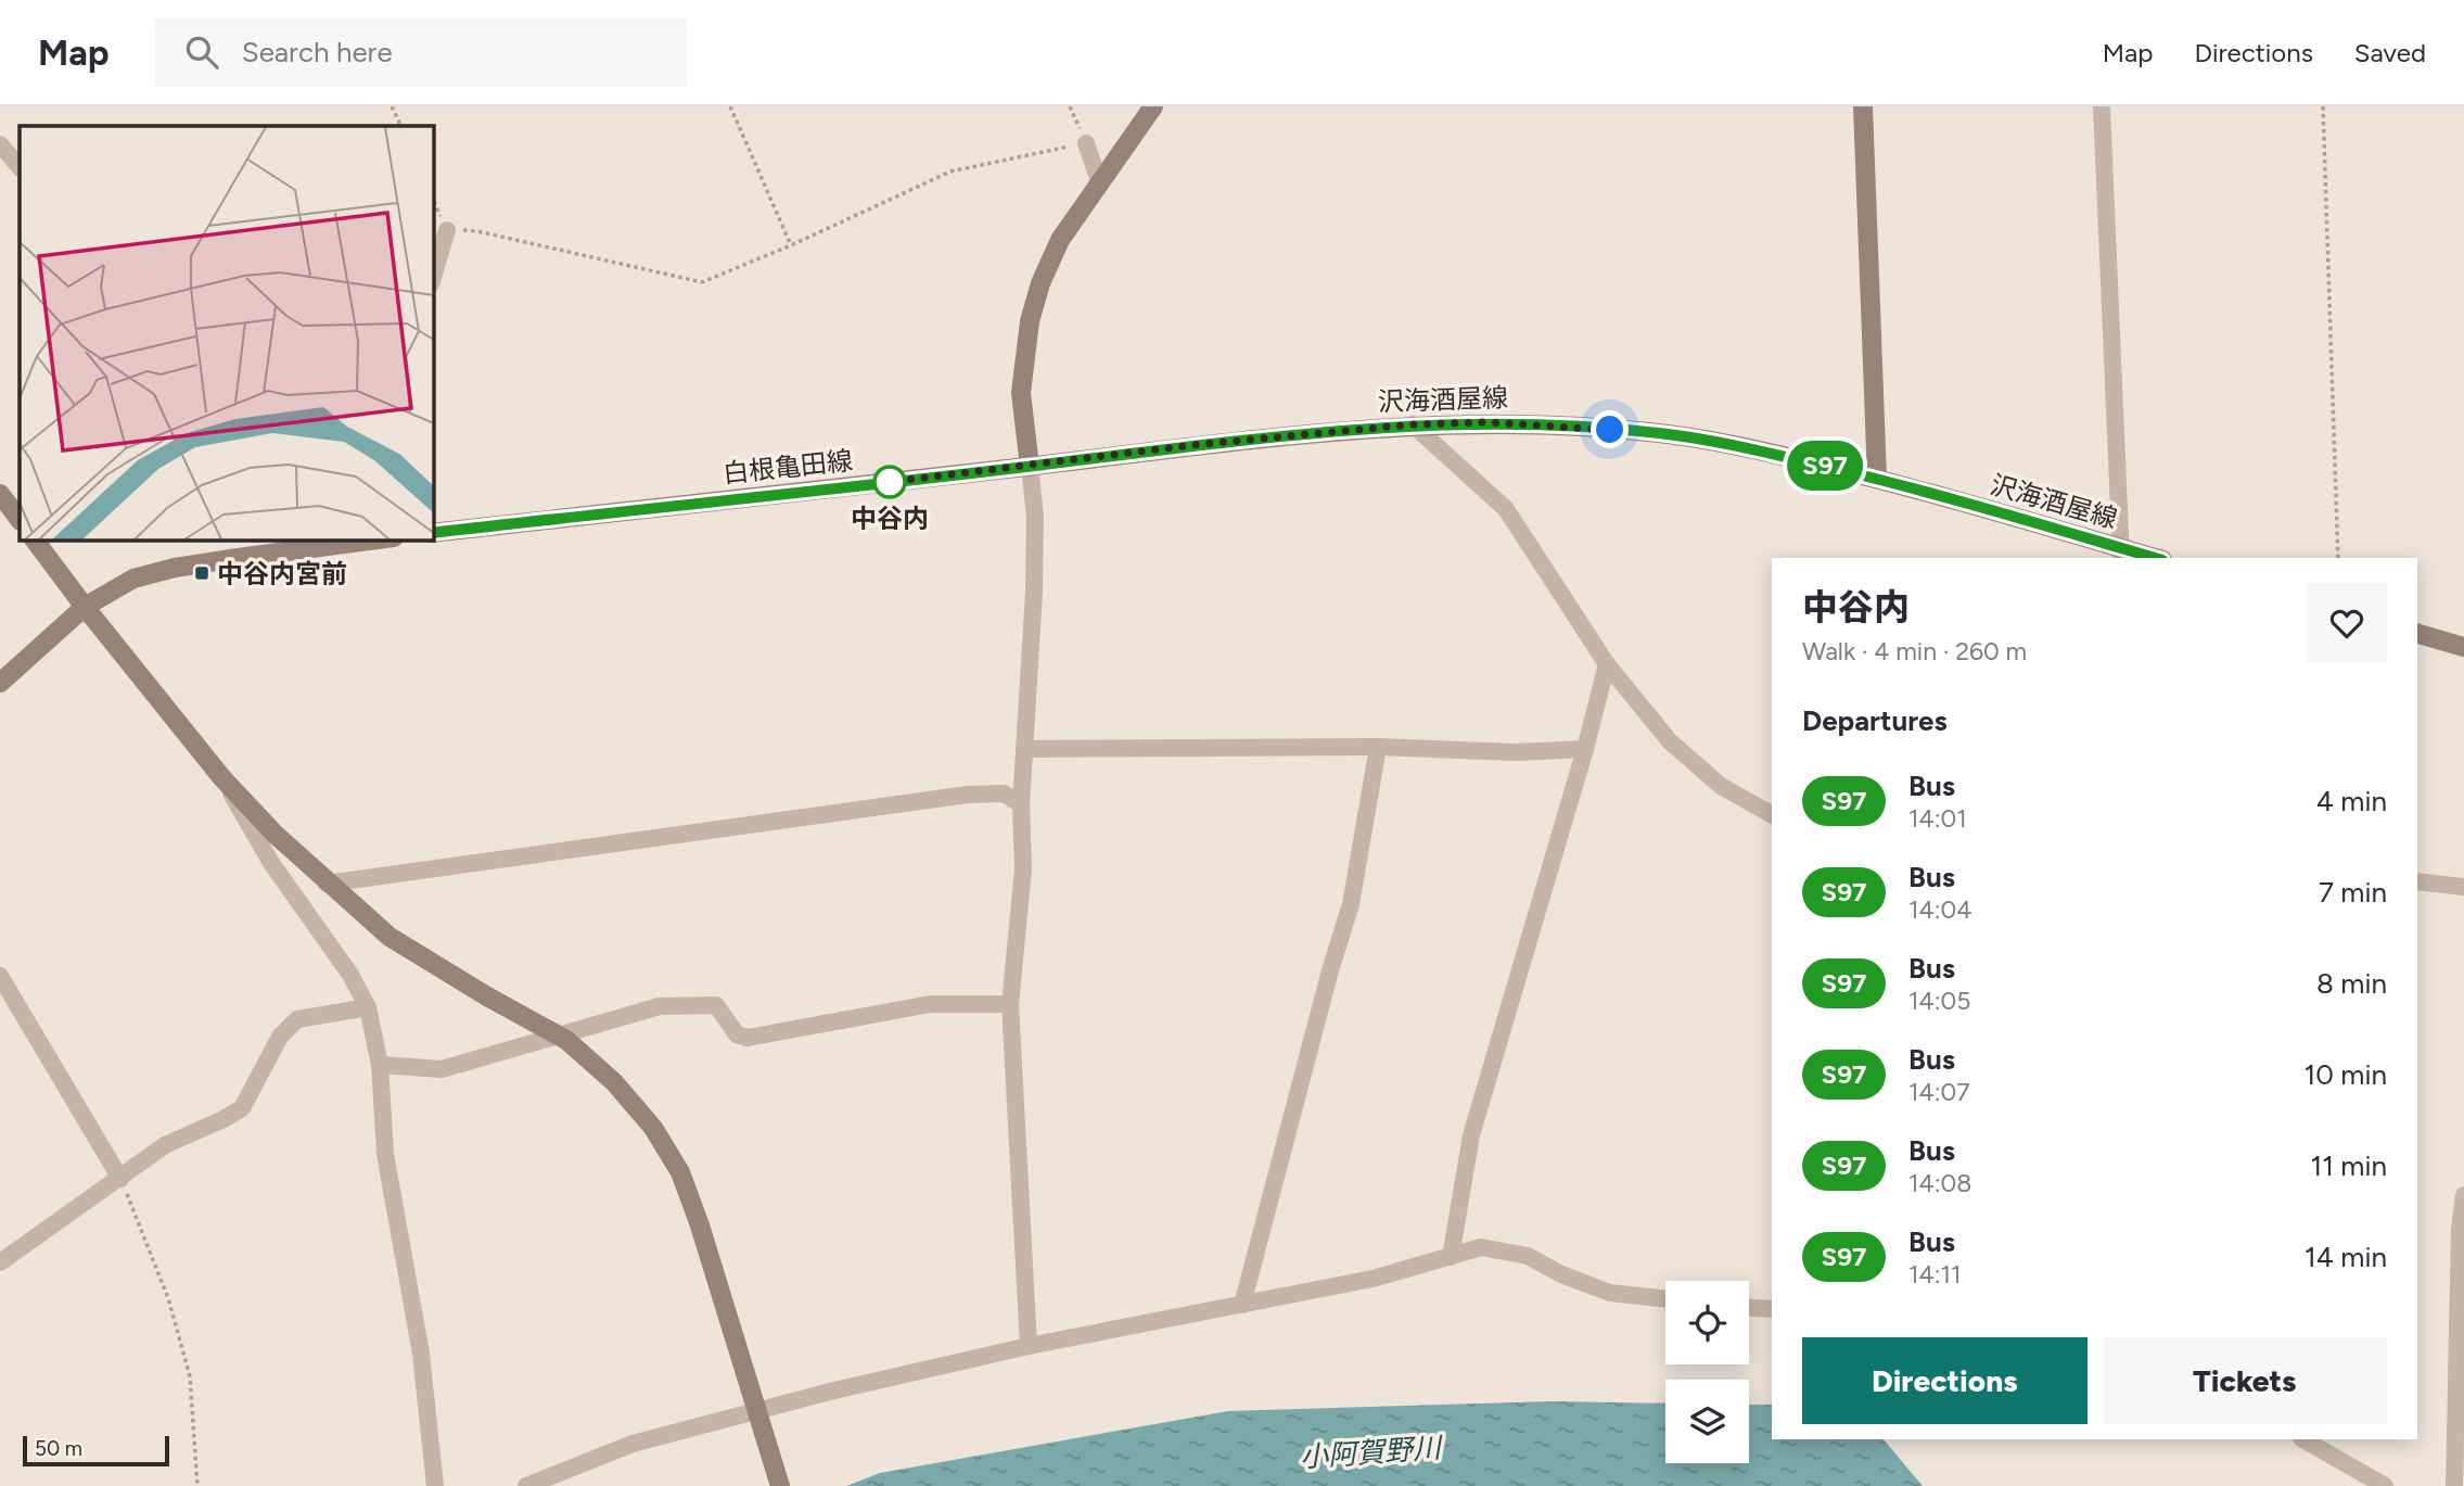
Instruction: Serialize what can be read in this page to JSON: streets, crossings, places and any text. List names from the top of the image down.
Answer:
{
  "streets": {
    "main road": ["沢海酒屋線", "白根亀田線"]
  },
  "crossings": [
    ["沢海酒屋線", "白根亀田線"]
  ],
  "water": ["小阿賀野川"],
  "places": {
    "other": ["中谷内"],
    "transit": ["中谷内宮前"]
  },
  "lines": ["bus line S97"],
  "scale_bar": "50 m",
  "page": {
    "header": "Map",
    "search": "Search here",
    "nav": ["Map", "Directions", "Saved"],
    "on_map": "S97",
    "heading": [
      ["中谷内", "Walk · 4 min · 260 m"],
      "Departures"
    ],
    "list": [
      {
        "mark": "S97",
        "name": "Bus",
        "note": "14:01",
        "value": "4 min"
      },
      {
        "mark": "S97",
        "name": "Bus",
        "note": "14:04",
        "value": "7 min"
      },
      {
        "mark": "S97",
        "name": "Bus",
        "note": "14:05",
        "value": "8 min"
      },
      {
        "mark": "S97",
        "name": "Bus",
        "note": "14:07",
        "value": "10 min"
      },
      {
        "mark": "S97",
        "name": "Bus",
        "note": "14:08",
        "value": "11 min"
      },
      {
        "mark": "S97",
        "name": "Bus",
        "note": "14:11",
        "value": "14 min"
      }
    ],
    "buttons": ["Directions", "Tickets"],
    "scale": "50 m"
  }
}
